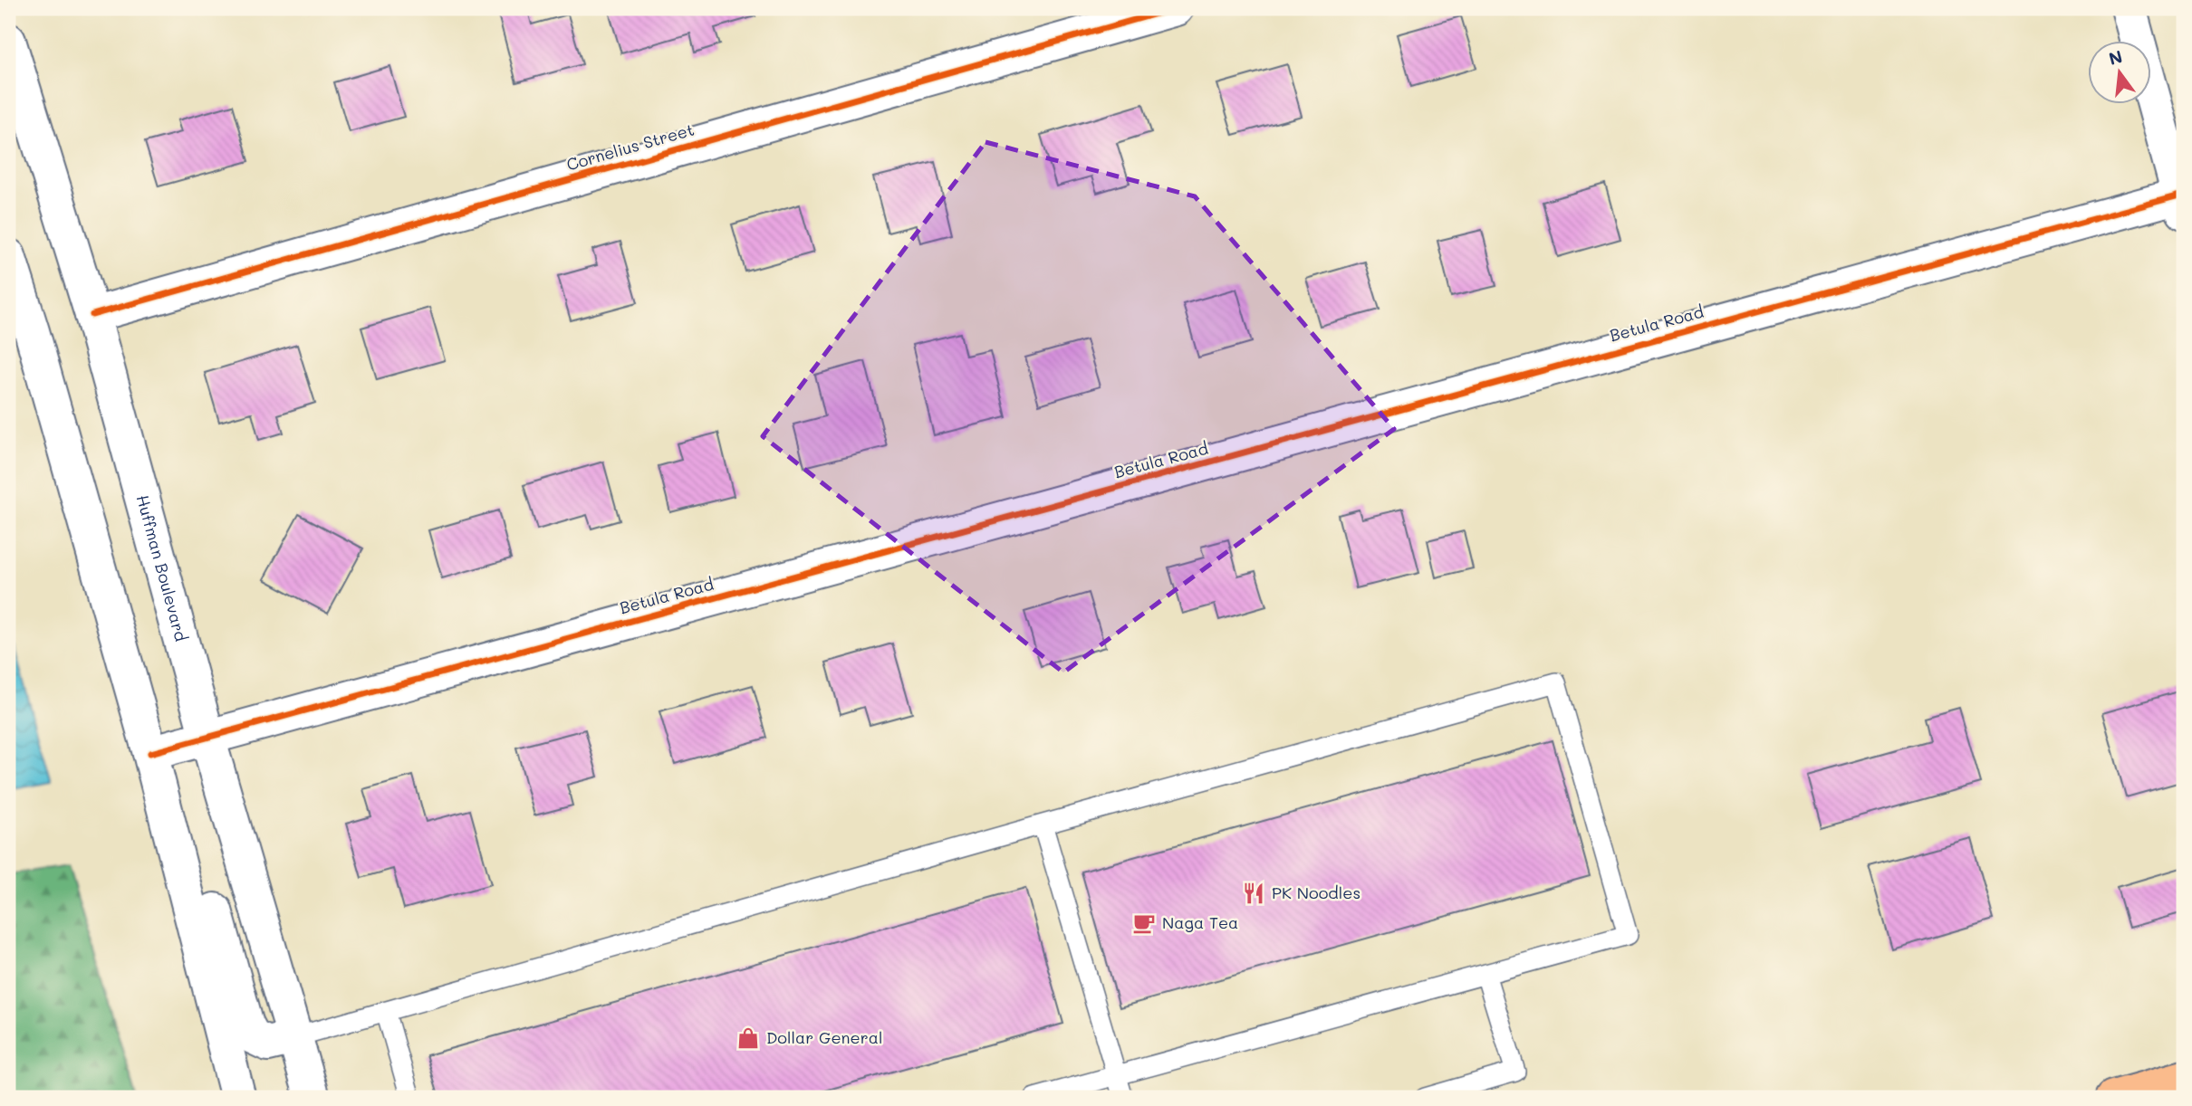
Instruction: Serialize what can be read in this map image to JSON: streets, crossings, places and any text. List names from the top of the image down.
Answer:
{
  "streets": {
    "street": ["Cornelius Street", "Betula Road", "Huffman Boulevard"]
  },
  "crossings": [
    ["Cornelius Street", "Huffman Boulevard"],
    ["Betula Road", "Huffman Boulevard"]
  ],
  "places": {
    "restaurant": ["PK Noodles"],
    "cafe": ["Naga Tea"],
    "shop": ["Dollar General"]
  },
  "north": "top"
}
